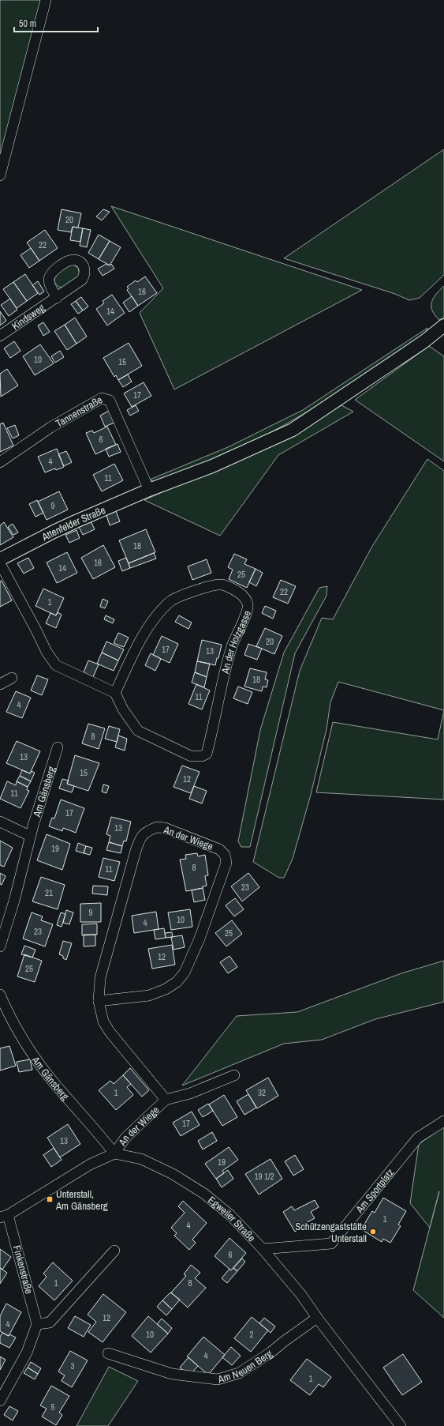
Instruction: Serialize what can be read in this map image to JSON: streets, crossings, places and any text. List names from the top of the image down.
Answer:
{
  "streets": {
    "street": [
      "Kindsweg",
      "Tannenstraße",
      "Attenfelder Straße",
      "An der Holzgasse",
      "Am Gänsberg",
      "An der Wiege",
      "Am Sportplatz",
      "Egweiler Straße",
      "Finkenstraße",
      "Am Neuen Berg"
    ]
  },
  "crossings": [
    ["Tannenstraße", "Attenfelder Straße"],
    ["Am Gänsberg", "An der Wiege"],
    ["Am Gänsberg", "Egweiler Straße"],
    ["An der Wiege", "Egweiler Straße"],
    ["Am Sportplatz", "Egweiler Straße"],
    ["Egweiler Straße", "Am Neuen Berg"]
  ],
  "places": {
    "transit": ["Unterstall, Am Gänsberg"],
    "other": ["Schützengaststätte Unterstall"]
  },
  "house_numbers": [
    "20",
    "22",
    "16",
    "14",
    "10",
    "15",
    "17",
    "6",
    "4",
    "11",
    "9",
    "18",
    "16",
    "14",
    "25",
    "22",
    "1",
    "20",
    "17",
    "13",
    "18",
    "11",
    "4",
    "8",
    "13",
    "15",
    "12",
    "11",
    "17",
    "13",
    "19",
    "8",
    "11",
    "23",
    "21",
    "9",
    "10",
    "4",
    "23",
    "25",
    "12",
    "25",
    "1",
    "32",
    "17",
    "13",
    "19",
    "19 1/2",
    "1",
    "4",
    "6",
    "1",
    "8",
    "12",
    "4",
    "10",
    "2",
    "4",
    "3",
    "1",
    "5"
  ],
  "scale_bar": "50 m"
}
